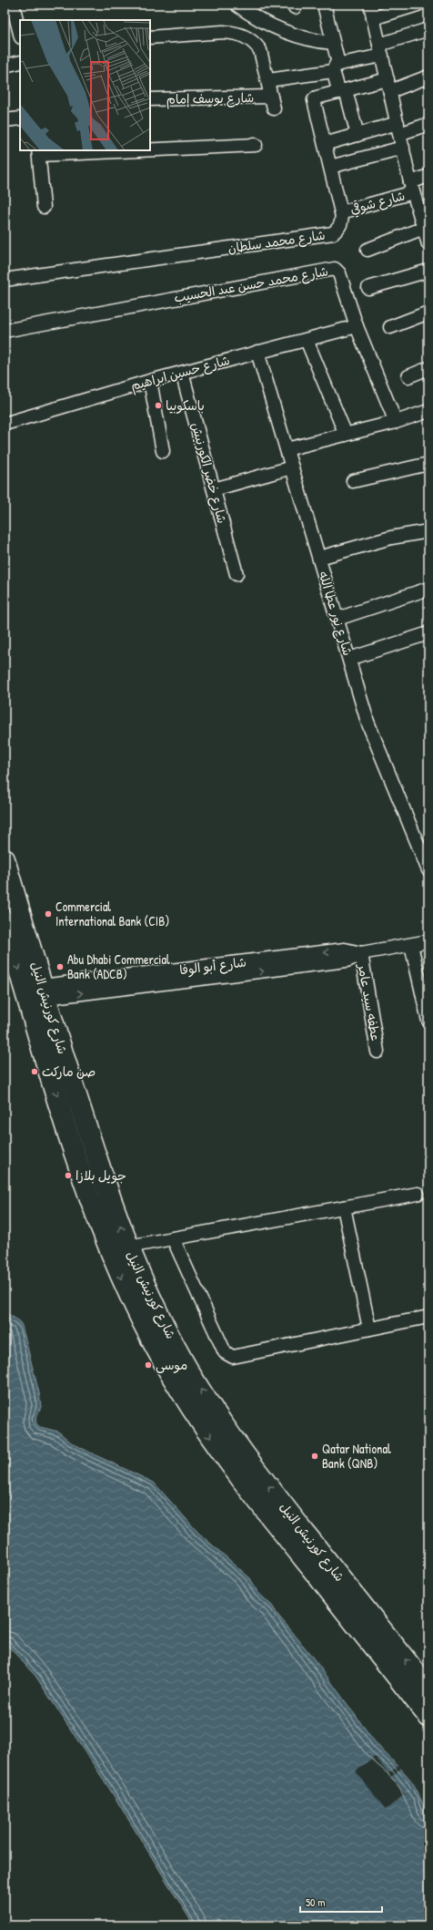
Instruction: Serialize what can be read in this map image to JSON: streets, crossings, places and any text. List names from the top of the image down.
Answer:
{
  "streets": {
    "highway": ["شارع كورنيش النيل"],
    "street": [
      "شارع يوسف إمام",
      "شارع شوقي",
      "شارع محمد سلطان",
      "شارع محمد حسن عبد الحسيب",
      "شارع حسين ابراهيم",
      "شارع خضر الكورنيش",
      "شارع نور عطا الله",
      "شارع أبو الوفا",
      "عطفه سيد عامر"
    ]
  },
  "crossings": [
    ["شارع شوقي", "شارع محمد سلطان"],
    ["شارع محمد حسن عبد الحسيب", "شارع حسين ابراهيم"],
    ["شارع حسين ابراهيم", "شارع خضر الكورنيش"],
    ["شارع حسين ابراهيم", "شارع نور عطا الله"],
    ["شارع أبو الوفا", "عطفه سيد عامر"],
    ["شارع أبو الوفا", "شارع كورنيش النيل"]
  ],
  "places": [
    "باسكوبيا",
    "Commercial International Bank (CIB)",
    "Abu Dhabi Commercial Bank (ADCB)",
    "صن ماركت",
    "جويل بلازا",
    "موسى",
    "Qatar National Bank (QNB)"
  ],
  "scale_bar": "50 m"
}
